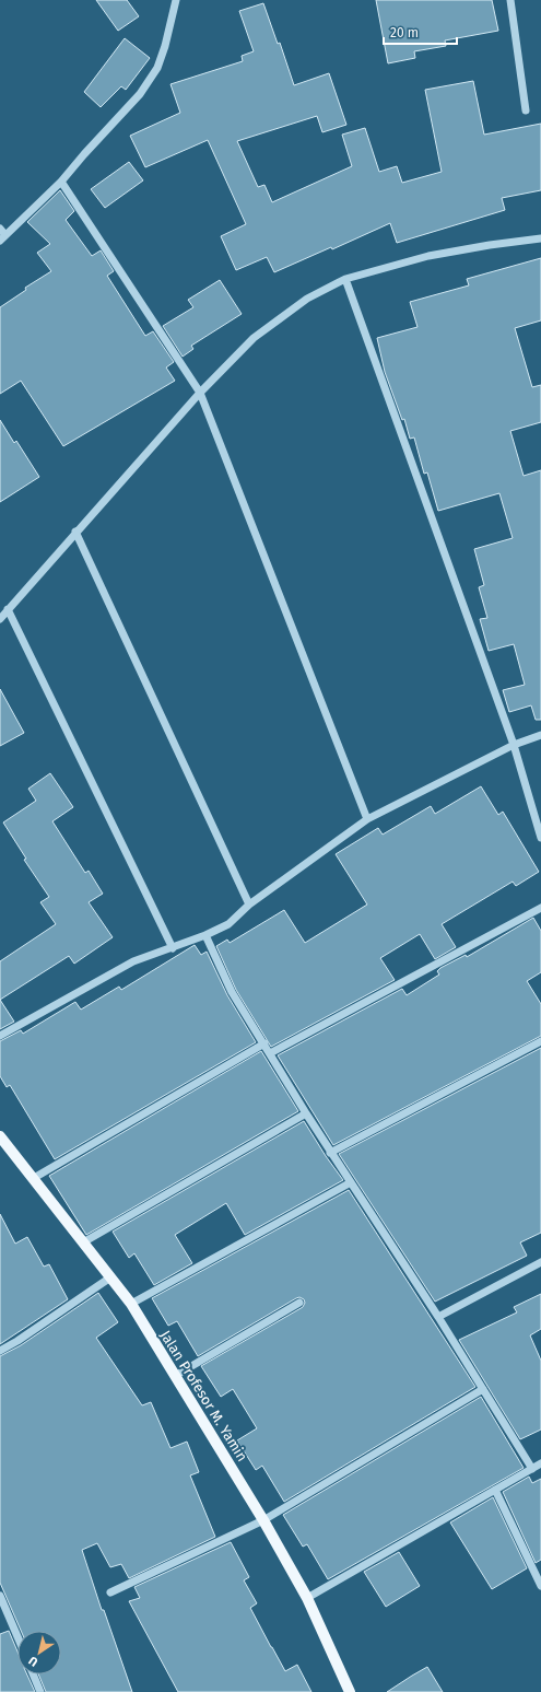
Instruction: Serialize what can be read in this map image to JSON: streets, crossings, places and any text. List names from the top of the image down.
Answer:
{
  "streets": {
    "main road": ["Jalan Profesor M. Yamin"]
  },
  "scale_bar": "20 m",
  "north": "bottom left"
}
